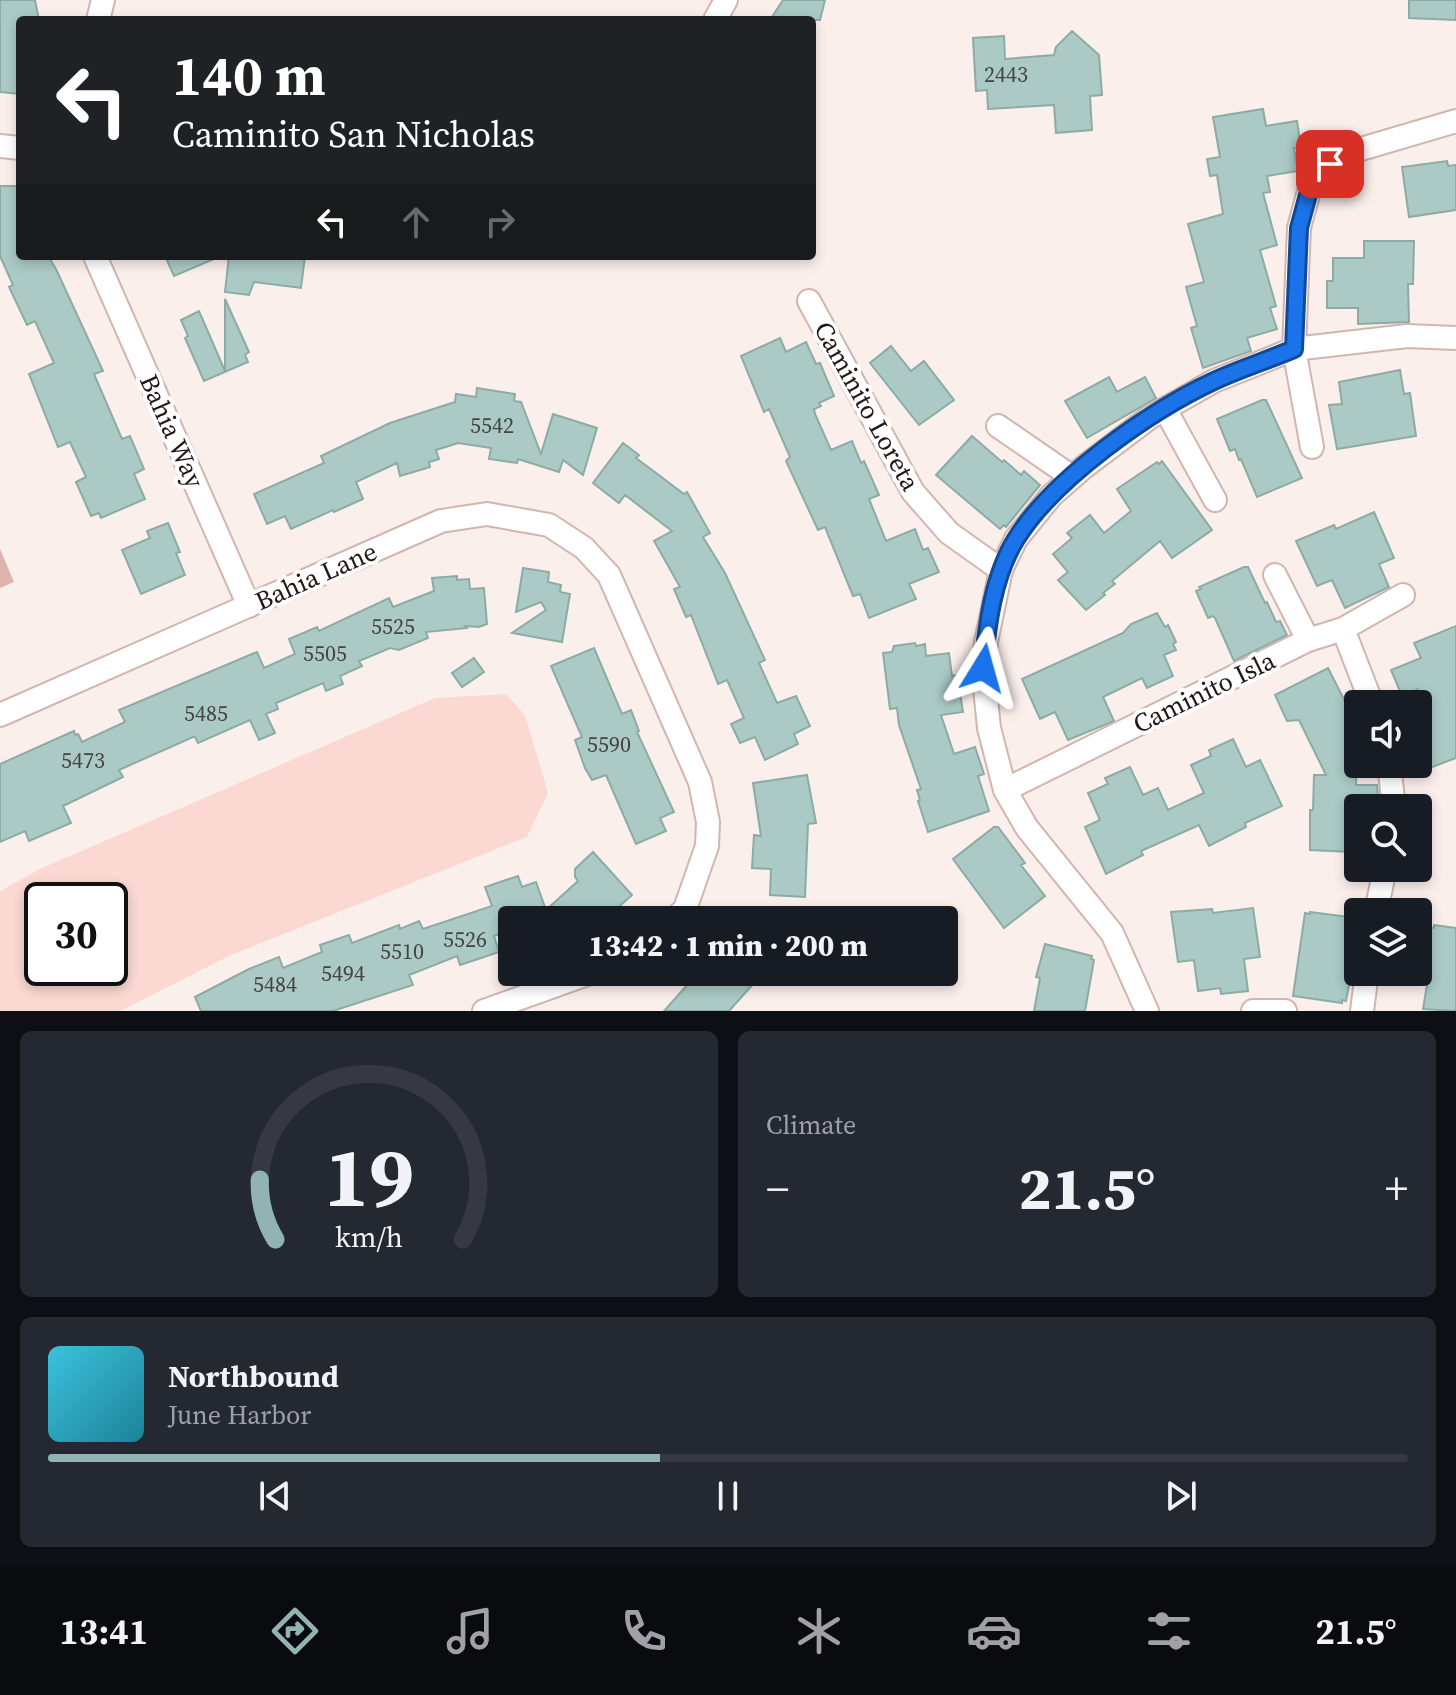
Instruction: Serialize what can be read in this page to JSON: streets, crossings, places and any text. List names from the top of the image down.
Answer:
{
  "streets": {
    "street": [
      "Caminito Loreta",
      "Bahia Way",
      "Bahia Lane",
      "Caminito Isla"
    ]
  },
  "crossings": [
    ["Bahia Way", "Bahia Lane"]
  ],
  "house_numbers": [
    "2443",
    "5542",
    "5525",
    "5505",
    "5485",
    "5590",
    "5473",
    "5526",
    "5510",
    "5494",
    "5484"
  ],
  "page": {
    "turn": ["140 m", "Caminito San Nicholas"],
    "limit": "30",
    "trip": "13:42 · 1 min · 200 m",
    "tile": "Climate",
    "heat": ["−", "21.5°", "+"],
    "song": ["Northbound", "June Harbor"],
    "tabs": ["13:41", "21.5°"],
    "gauge": ["19", "km/h"]
  }
}
